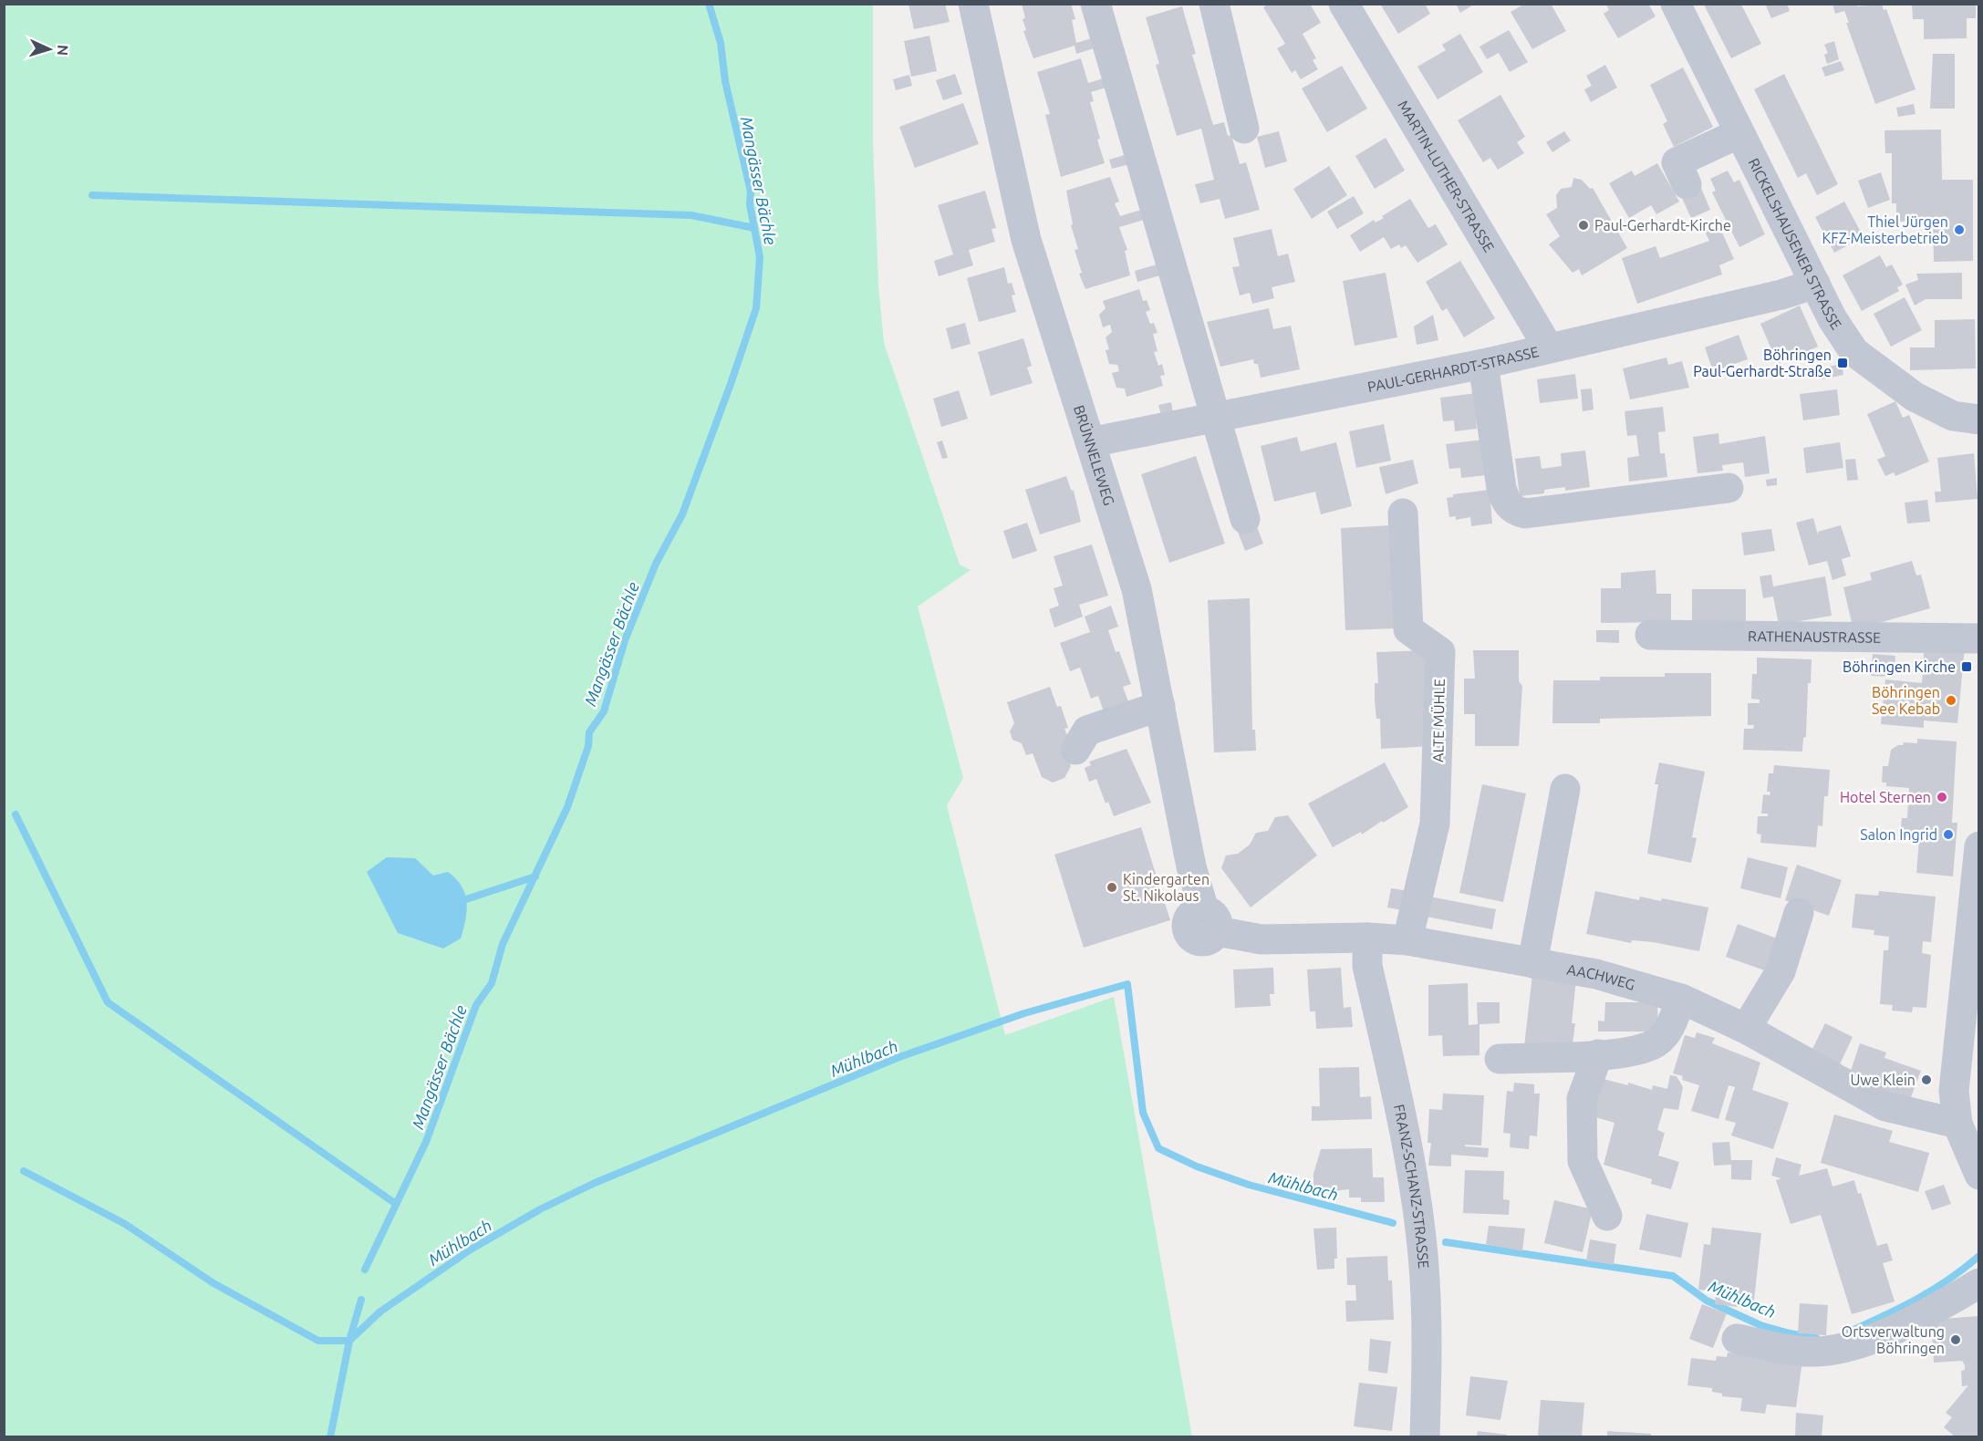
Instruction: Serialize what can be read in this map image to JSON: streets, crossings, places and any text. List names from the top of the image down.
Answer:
{
  "streets": {
    "street": [
      "MARTIN-LUTHER-STRASSE",
      "RICKELSHAUSENER STRASSE",
      "PAUL-GERHARDT-STRASSE",
      "BRÜNNELEWEG",
      "RATHENAUSTRASSE",
      "ALTE MÜHLE",
      "AACHWEG",
      "FRANZ-SCHANZ-STRASSE"
    ]
  },
  "crossings": [
    ["MARTIN-LUTHER-STRASSE", "PAUL-GERHARDT-STRASSE"],
    ["RICKELSHAUSENER STRASSE", "PAUL-GERHARDT-STRASSE"],
    ["PAUL-GERHARDT-STRASSE", "BRÜNNELEWEG"],
    ["BRÜNNELEWEG", "AACHWEG"],
    ["ALTE MÜHLE", "AACHWEG"],
    ["AACHWEG", "FRANZ-SCHANZ-STRASSE"]
  ],
  "water": ["Mangässer Bächle", "Mühlbach"],
  "places": {
    "other": [
      "Paul-Gerhardt-Kirche",
      "Thiel Jürgen KFZ-Meisterbetrieb",
      "Böhringen See Kebab",
      "Hotel Sternen",
      "Salon Ingrid",
      "Kindergarten St. Nikolaus",
      "Uwe Klein",
      "Ortsverwaltung Böhringen"
    ],
    "transit": ["Böhringen Paul-Gerhardt-Straße", "Böhringen Kirche"]
  },
  "north": "right"
}
